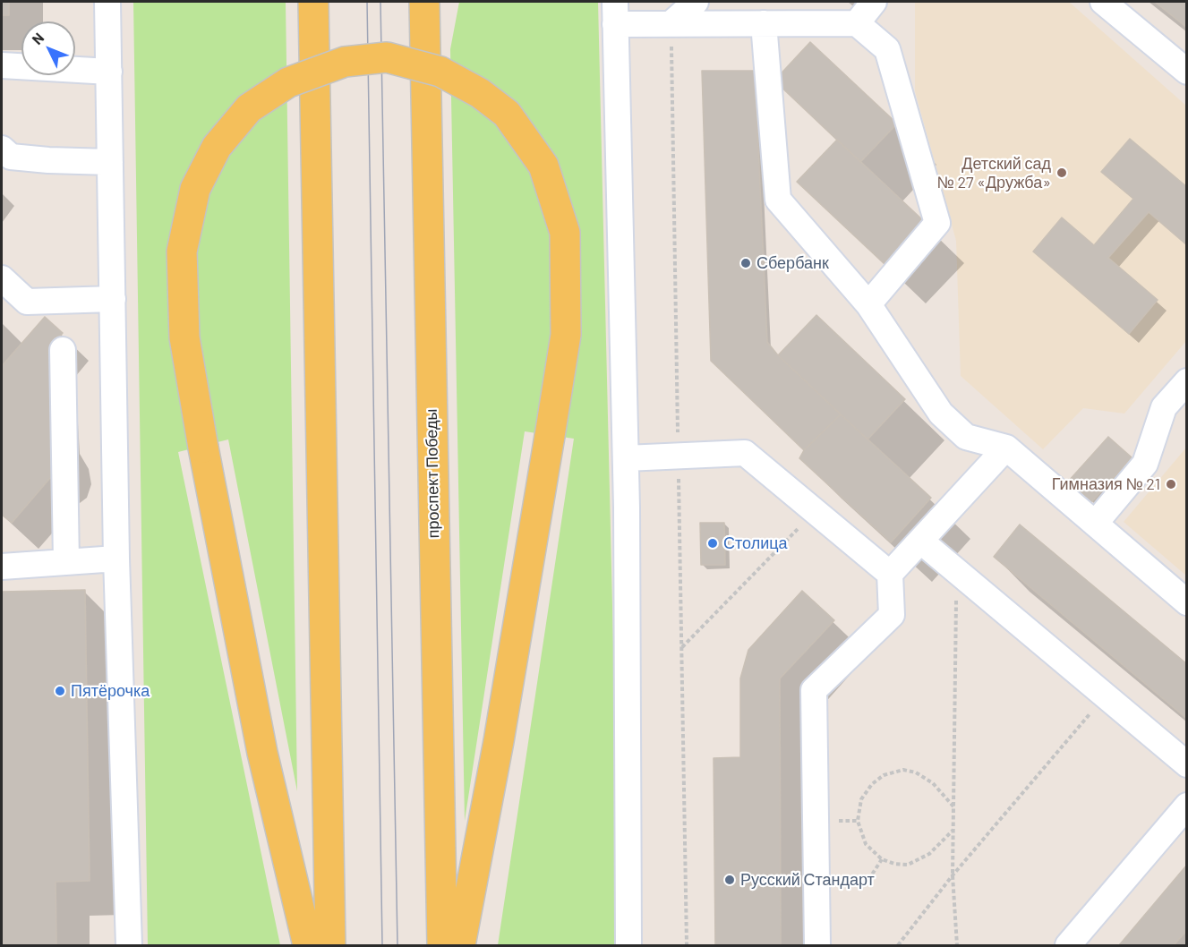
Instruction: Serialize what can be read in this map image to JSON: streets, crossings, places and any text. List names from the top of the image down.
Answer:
{
  "streets": {
    "main road": ["проспект Победы"]
  },
  "places": [
    "Детский сад № 27 «Дружба»",
    "Сбербанк",
    "Гимназия № 21",
    "Столица",
    "Пятёрочка",
    "Русский Стандарт"
  ],
  "north": "top left"
}
